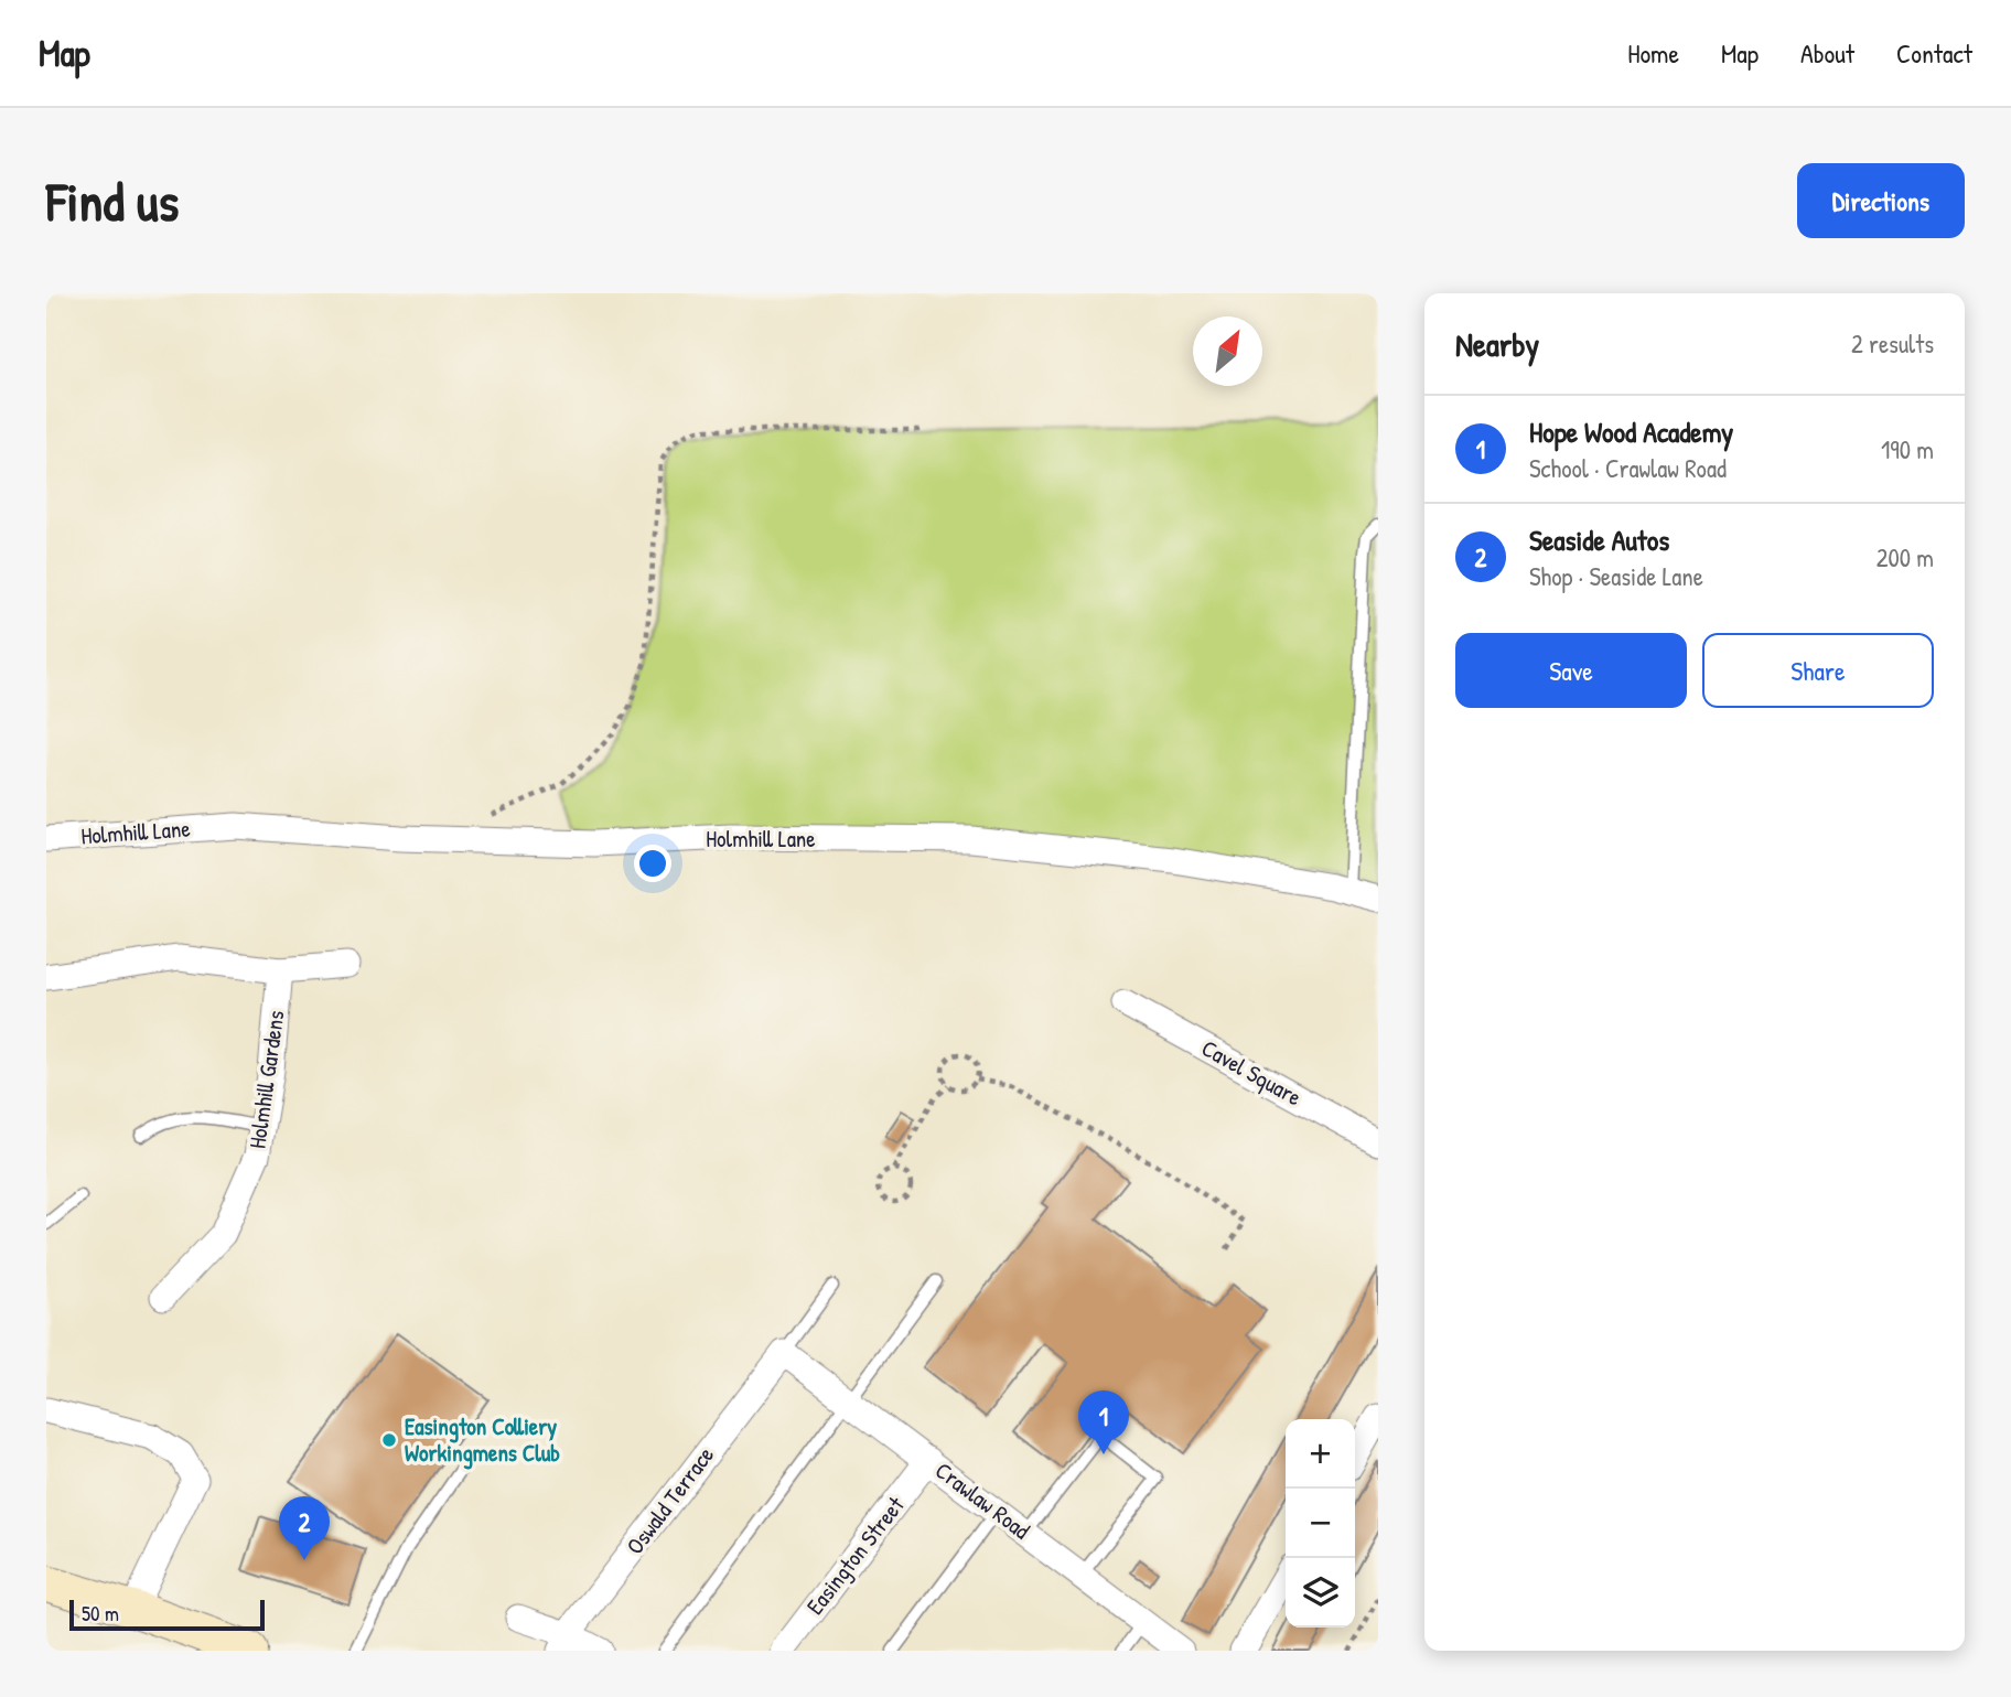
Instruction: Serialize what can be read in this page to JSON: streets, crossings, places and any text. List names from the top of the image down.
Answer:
{
  "streets": {
    "street": [
      "Holmhill Lane",
      "Cavel Square",
      "Holmhill Gardens",
      "Oswald Terrace",
      "Crawlaw Road",
      "Easington Street"
    ]
  },
  "crossings": [
    ["Oswald Terrace", "Crawlaw Road"],
    ["Crawlaw Road", "Easington Street"]
  ],
  "places": ["Easington Colliery Workingmens Club"],
  "scale_bar": "50 m",
  "north": "top right",
  "page": {
    "header": "Map",
    "nav": [
      "Home",
      "Map",
      "About",
      "Contact"
    ],
    "buttons": [
      "Directions",
      ["Save", "Share"]
    ],
    "title": "Find us",
    "heading": ["Nearby", "2 results"],
    "list": [
      {
        "mark": "1",
        "name": "Hope Wood Academy",
        "note": "School · Crawlaw Road",
        "value": "190 m"
      },
      {
        "mark": "2",
        "name": "Seaside Autos",
        "note": "Shop · Seaside Lane",
        "value": "200 m"
      }
    ],
    "pins": ["1", "2"],
    "map_buttons": ["+", "−"],
    "scale": "50 m"
  }
}
